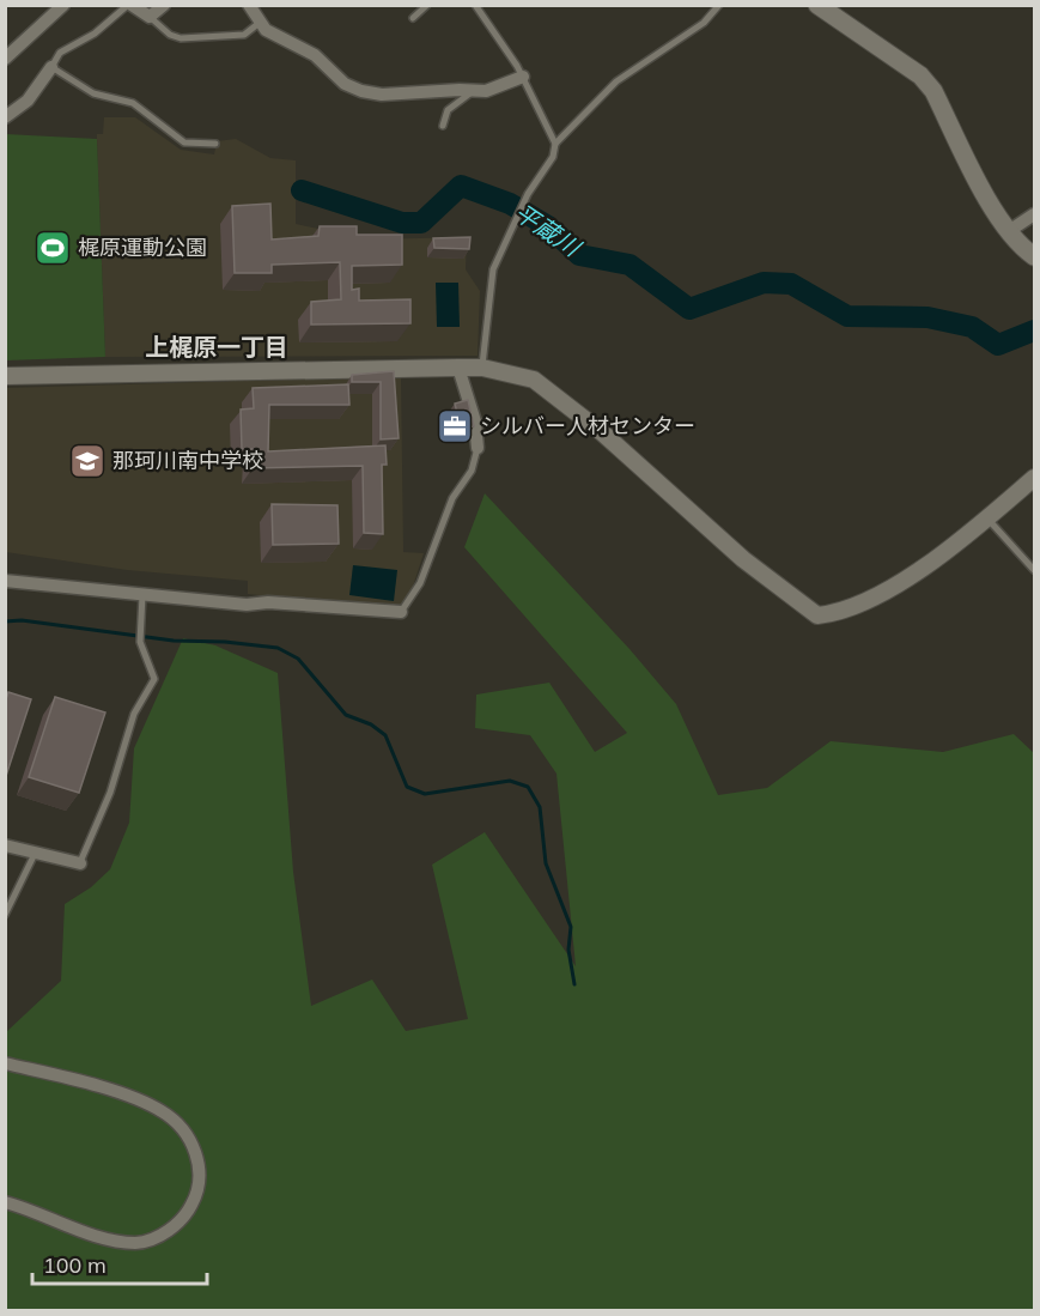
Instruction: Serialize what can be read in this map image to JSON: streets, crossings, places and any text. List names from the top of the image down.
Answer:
{
  "districts": ["上梶原一丁目"],
  "water": ["平蔵川"],
  "places": {
    "sports": ["梶原運動公園"],
    "office": ["シルバー人材センター"],
    "school or university": ["那珂川南中学校"]
  },
  "scale_bar": "100 m"
}
